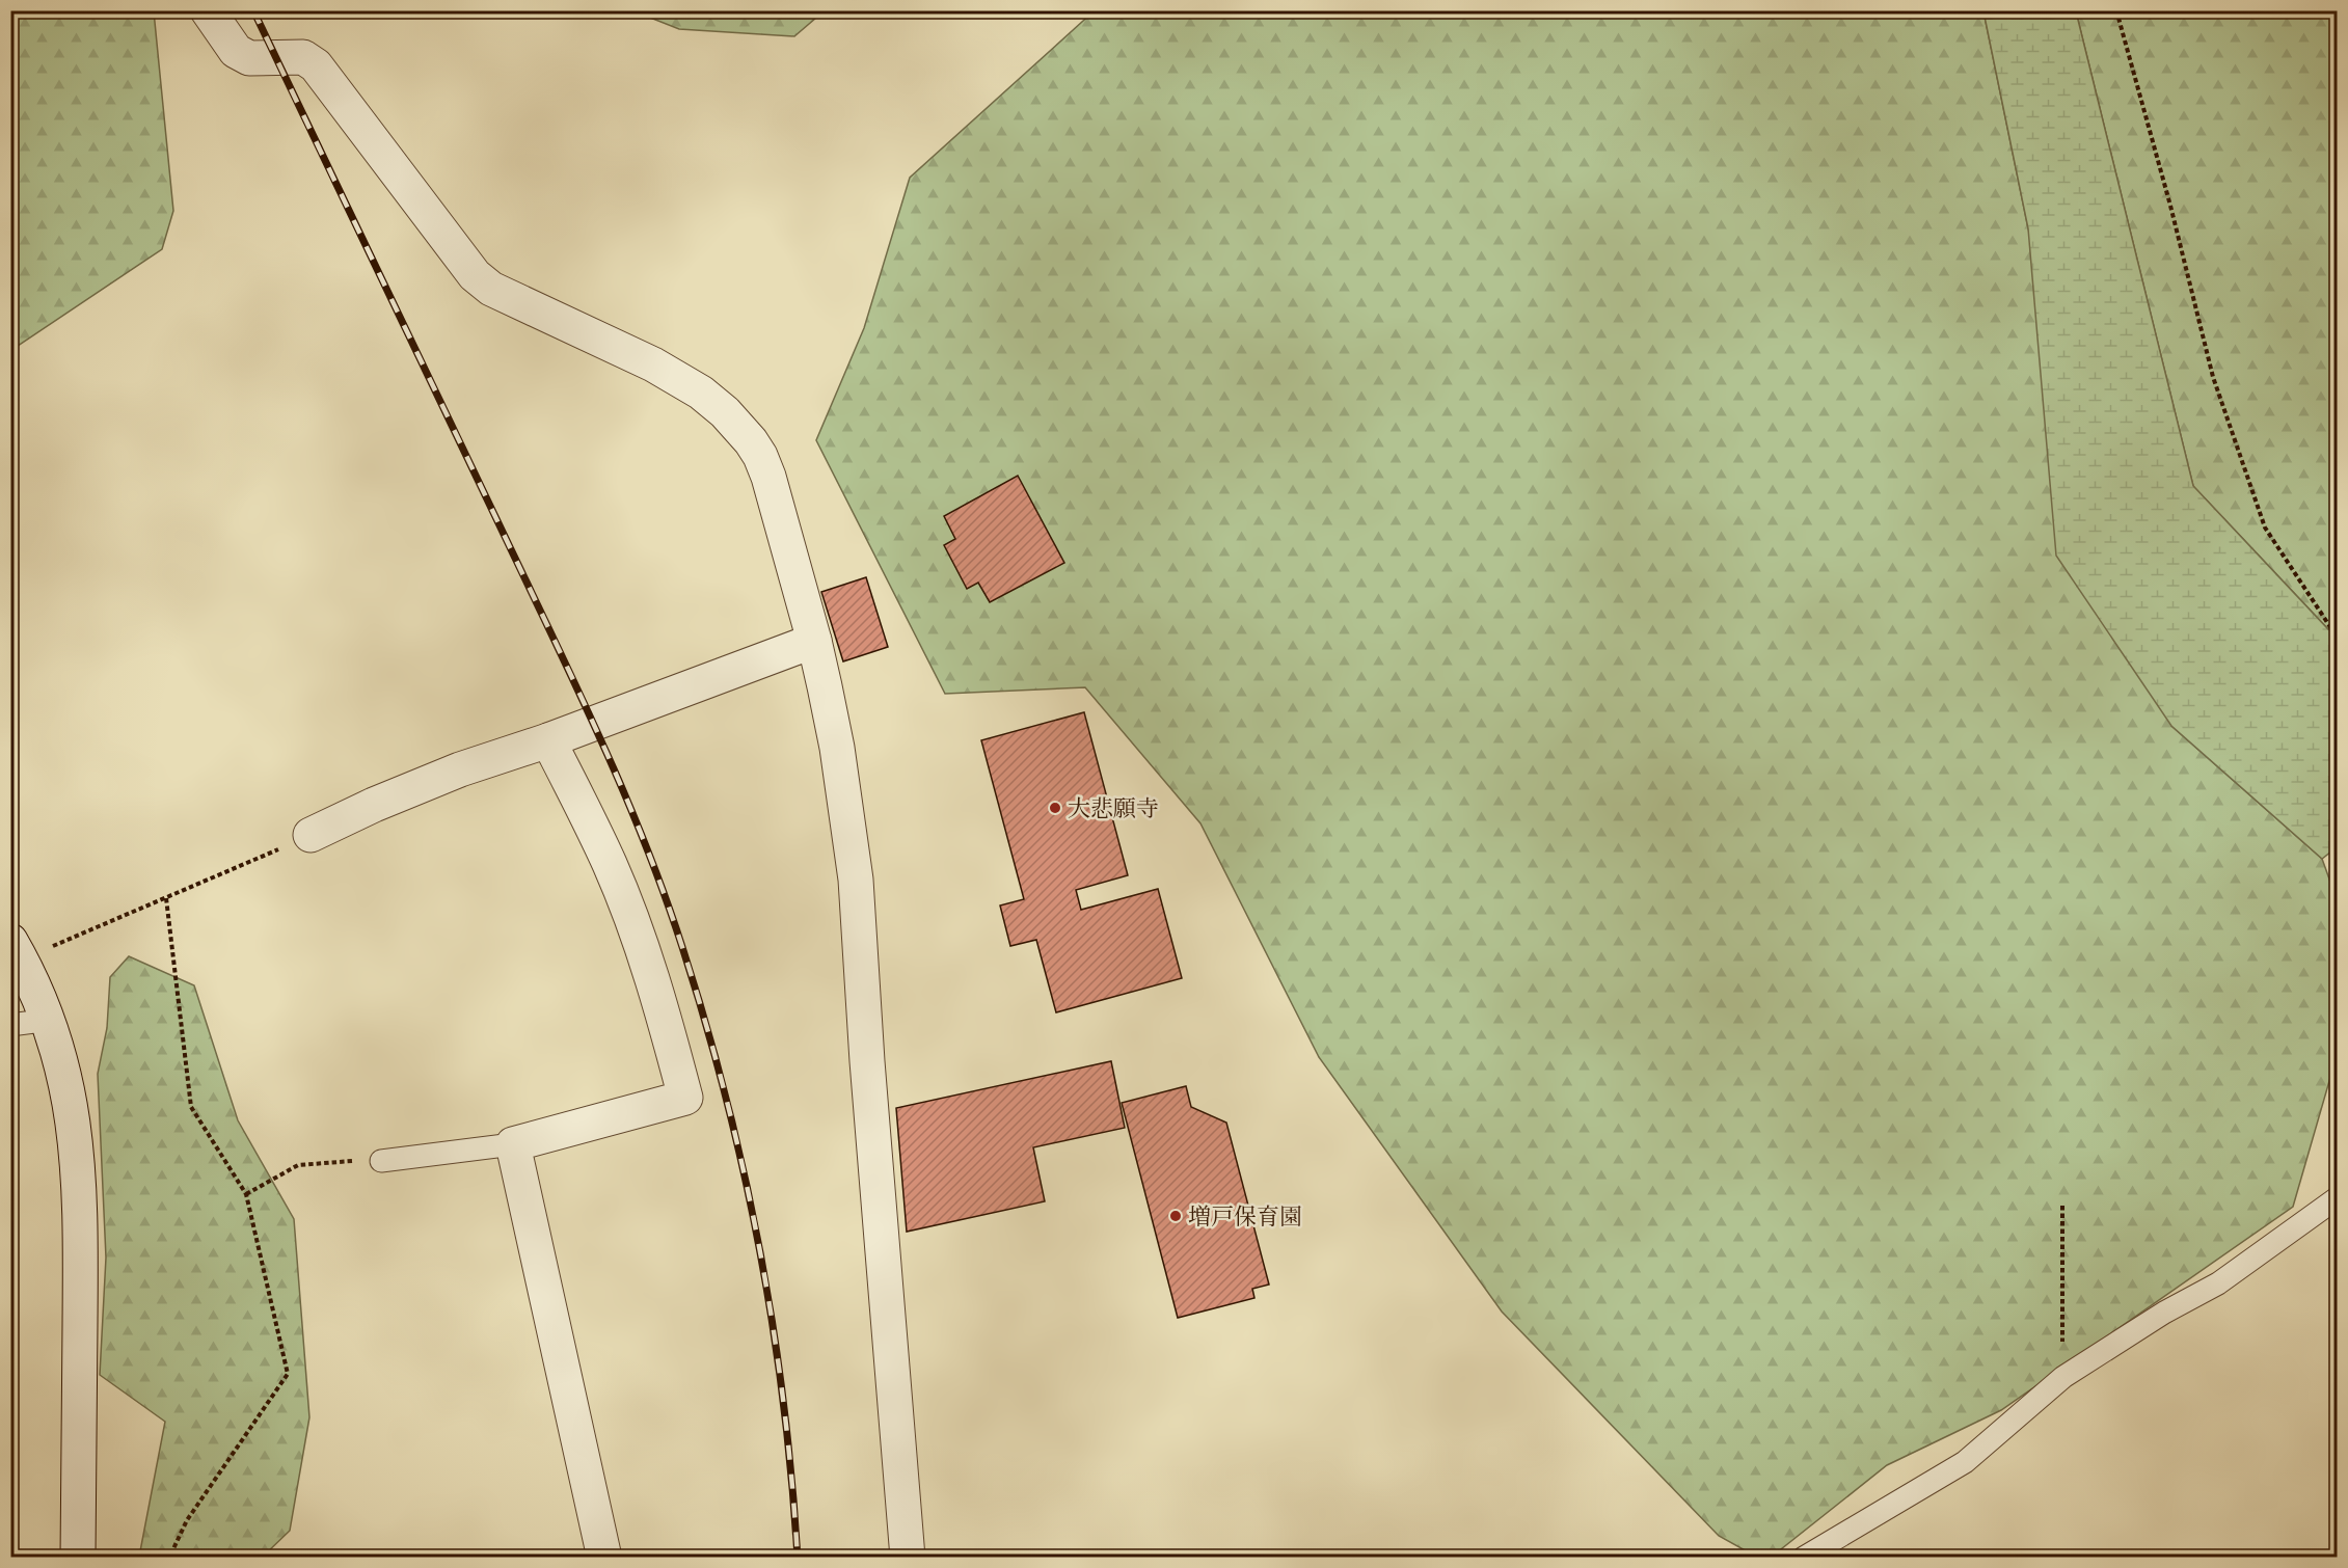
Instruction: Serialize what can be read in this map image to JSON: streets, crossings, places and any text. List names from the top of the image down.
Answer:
{
  "places": ["大悲願寺", "増戸保育園"]
}
